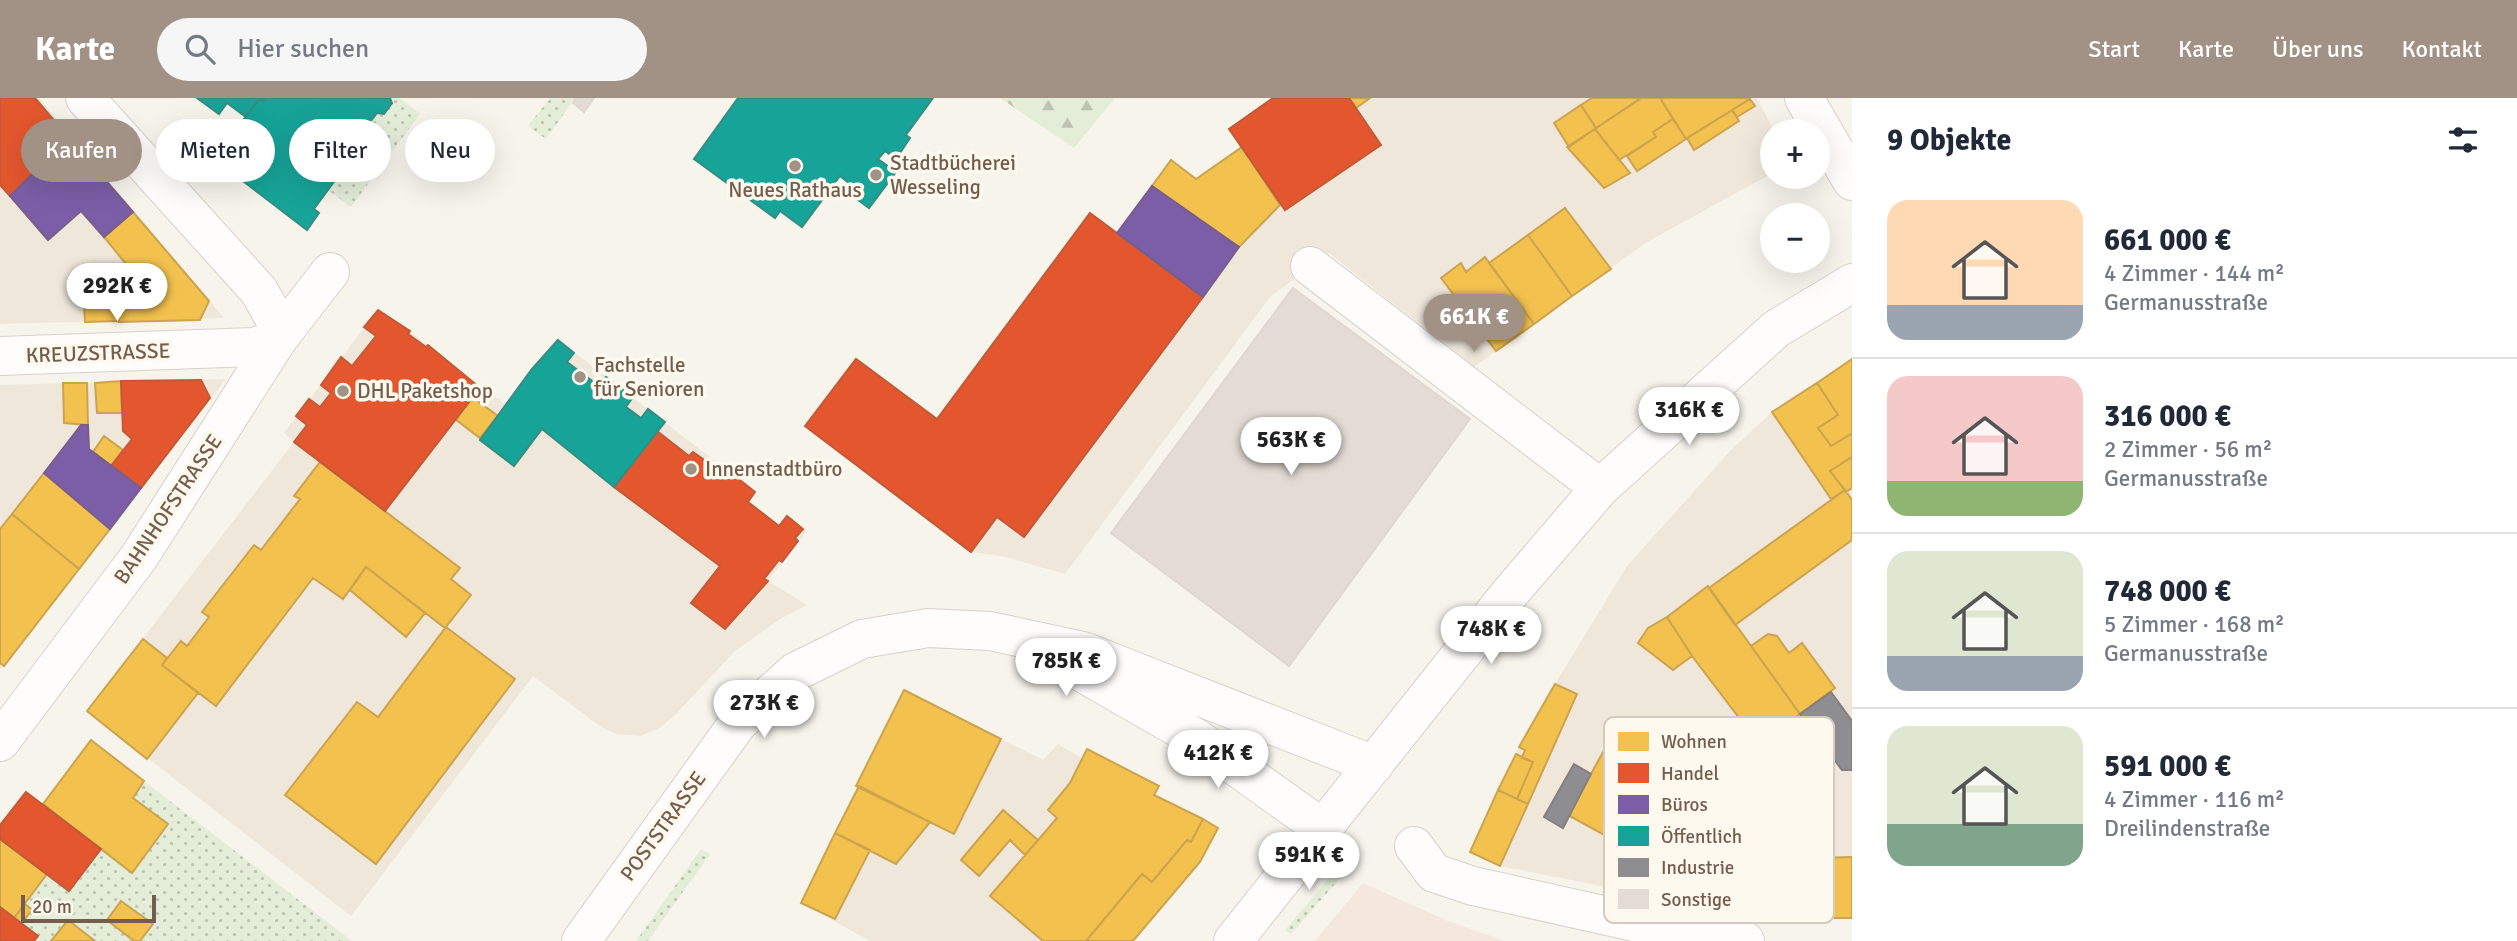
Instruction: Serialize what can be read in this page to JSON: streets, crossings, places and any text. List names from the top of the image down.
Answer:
{
  "streets": {
    "street": ["KREUZSTRASSE", "BAHNHOFSTRASSE", "POSTSTRASSE"]
  },
  "crossings": [
    ["KREUZSTRASSE", "BAHNHOFSTRASSE"]
  ],
  "places": [
    "Neues Rathaus",
    "Stadtbücherei Wesseling",
    "Fachstelle für Senioren",
    "DHL Paketshop",
    "Innenstadtbüro"
  ],
  "legend": [
    "Wohnen",
    "Handel",
    "Büros",
    "Öffentlich",
    "Industrie",
    "Sonstige"
  ],
  "scale_bar": "20 m",
  "page": {
    "header": "Karte",
    "search": "Hier suchen",
    "nav": [
      "Start",
      "Karte",
      "Über uns",
      "Kontakt"
    ],
    "heading": "9 Objekte",
    "map_buttons": ["+", "−"],
    "chip": [
      "Kaufen",
      "Mieten",
      "Filter",
      "Neu"
    ],
    "list": [
      {
        "name": "661 000 €",
        "note": "4 Zimmer · 144 m² · Germanusstraße"
      },
      {
        "name": "316 000 €",
        "note": "2 Zimmer · 56 m² · Germanusstraße"
      },
      {
        "name": "748 000 €",
        "note": "5 Zimmer · 168 m² · Germanusstraße"
      },
      {
        "name": "591 000 €",
        "note": "4 Zimmer · 116 m² · Dreilindenstraße"
      }
    ],
    "price": [
      "292K €",
      "661K €",
      "316K €",
      "563K €",
      "748K €",
      "785K €",
      "273K €",
      "412K €",
      "591K €"
    ],
    "scale": "20 m"
  }
}
